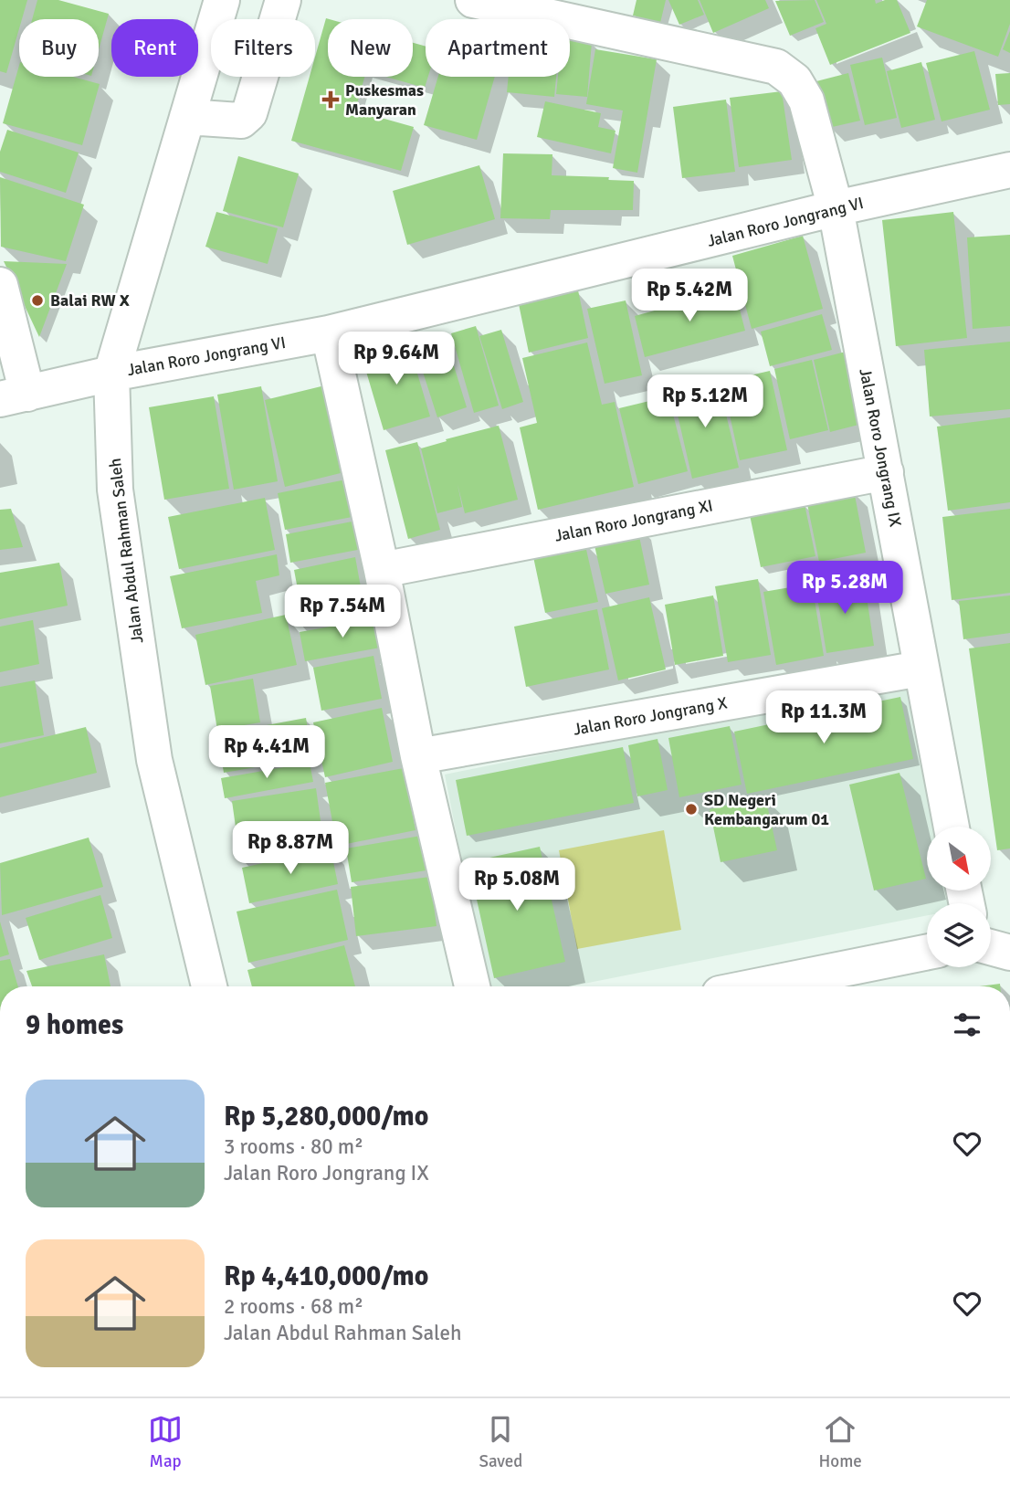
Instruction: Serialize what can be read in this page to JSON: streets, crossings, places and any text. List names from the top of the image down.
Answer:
{
  "streets": {
    "street": [
      "Jalan Roro Jongrang VI",
      "Jalan Roro Jongrang IX",
      "Jalan Roro Jongrang XI",
      "Jalan Abdul Rahman Saleh",
      "Jalan Roro Jongrang X"
    ]
  },
  "crossings": [
    ["Jalan Roro Jongrang VI", "Jalan Roro Jongrang IX"],
    ["Jalan Roro Jongrang VI", "Jalan Abdul Rahman Saleh"],
    ["Jalan Roro Jongrang IX", "Jalan Roro Jongrang XI"],
    ["Jalan Roro Jongrang IX", "Jalan Roro Jongrang X"]
  ],
  "places": {
    "health": ["Puskesmas Manyaran"],
    "other": ["Balai RW X", "SD Negeri Kembangarum 01"]
  },
  "north": "bottom right",
  "page": {
    "chip": [
      "Buy",
      "Rent",
      "Filters",
      "New",
      "Apartment"
    ],
    "price": [
      "Rp 5.42M",
      "Rp 9.64M",
      "Rp 5.12M",
      "Rp 5.28M",
      "Rp 7.54M",
      "Rp 11.3M",
      "Rp 4.41M",
      "Rp 8.87M",
      "Rp 5.08M"
    ],
    "heading": "9 homes",
    "list": [
      {
        "name": "Rp 5,280,000/mo",
        "note": "3 rooms · 80 m² · Jalan Roro Jongrang IX"
      },
      {
        "name": "Rp 4,410,000/mo",
        "note": "2 rooms · 68 m² · Jalan Abdul Rahman Saleh"
      }
    ],
    "tabs": ["Map", "Saved", "Home"]
  }
}
